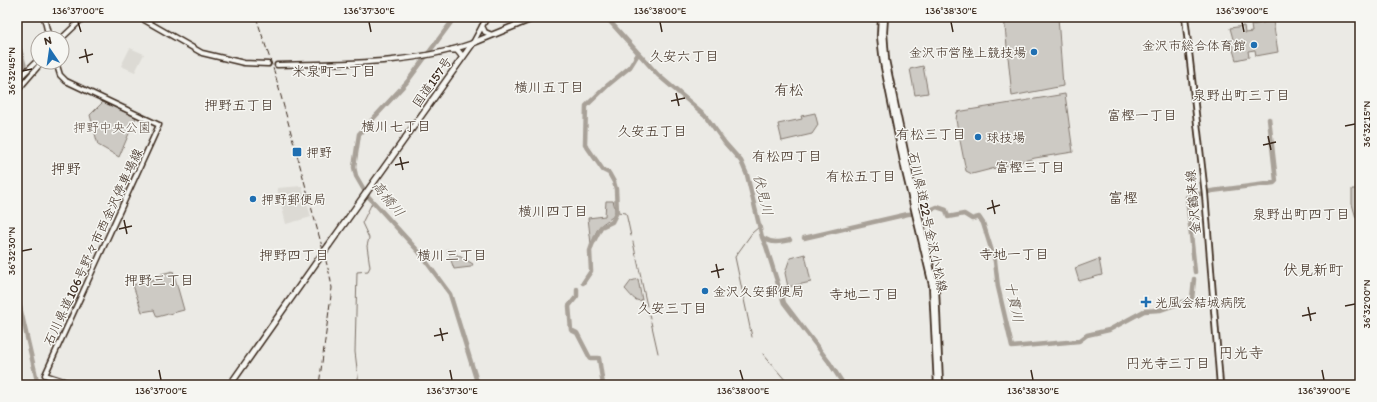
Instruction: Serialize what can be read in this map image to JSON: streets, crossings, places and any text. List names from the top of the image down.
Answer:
{
  "streets": {
    "highway": ["国道157号"],
    "main road": ["金沢鶴来線", "石川県道22号金沢小松線", "石川県道106号野々市西金沢停車場線"]
  },
  "districts": [
    "久安六丁目",
    "米泉町二丁目",
    "横川五丁目",
    "有松",
    "泉野出町三丁目",
    "押野五丁目",
    "富樫一丁目",
    "横川七丁目",
    "久安五丁目",
    "有松三丁目",
    "有松四丁目",
    "富樫三丁目",
    "押野",
    "有松五丁目",
    "富樫",
    "横川四丁目",
    "泉野出町四丁目",
    "寺地一丁目",
    "押野四丁目",
    "横川三丁目",
    "伏見新町",
    "押野三丁目",
    "寺地二丁目",
    "久安三丁目",
    "円光寺",
    "円光寺三丁目"
  ],
  "water": ["伏見川", "高橋川", "十貫川"],
  "parks": ["押野中央公園"],
  "places": {
    "other": [
      "金沢市総合体育館",
      "金沢市営陸上競技場",
      "球技場",
      "押野郵便局",
      "金沢久安郵便局"
    ],
    "transit": ["押野"],
    "health": ["光風会結城病院"]
  },
  "north": "top",
  "coordinates": [
    "136°37'00\"E",
    "136°37'30\"E",
    "136°38'00\"E",
    "136°38'30\"E",
    "136°39'00\"E",
    "36°32'45\"N",
    "36°32'15\"N",
    "36°32'30\"N",
    "36°32'00\"N"
  ]
}
